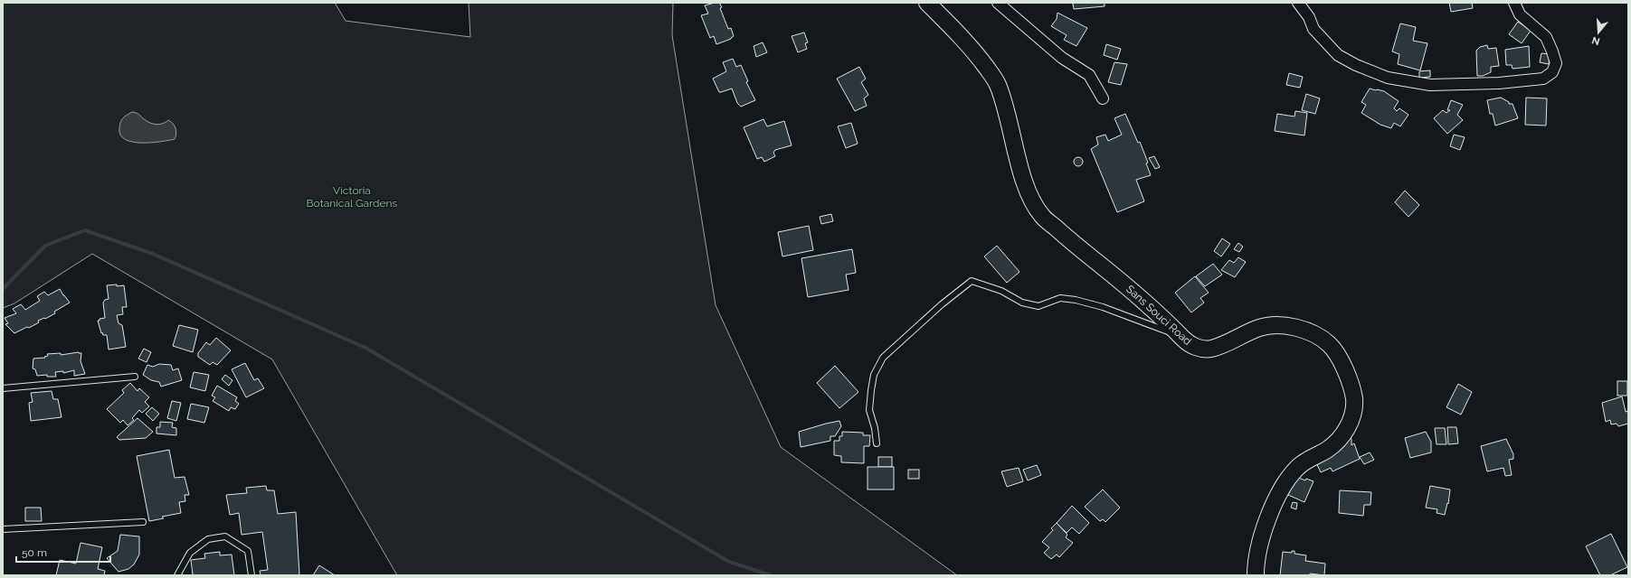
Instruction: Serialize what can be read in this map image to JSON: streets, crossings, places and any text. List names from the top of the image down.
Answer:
{
  "streets": {
    "main road": ["Sans Souci Road"]
  },
  "parks": ["Victoria Botanical Gardens"],
  "scale_bar": "50 m",
  "north": "bottom"
}
